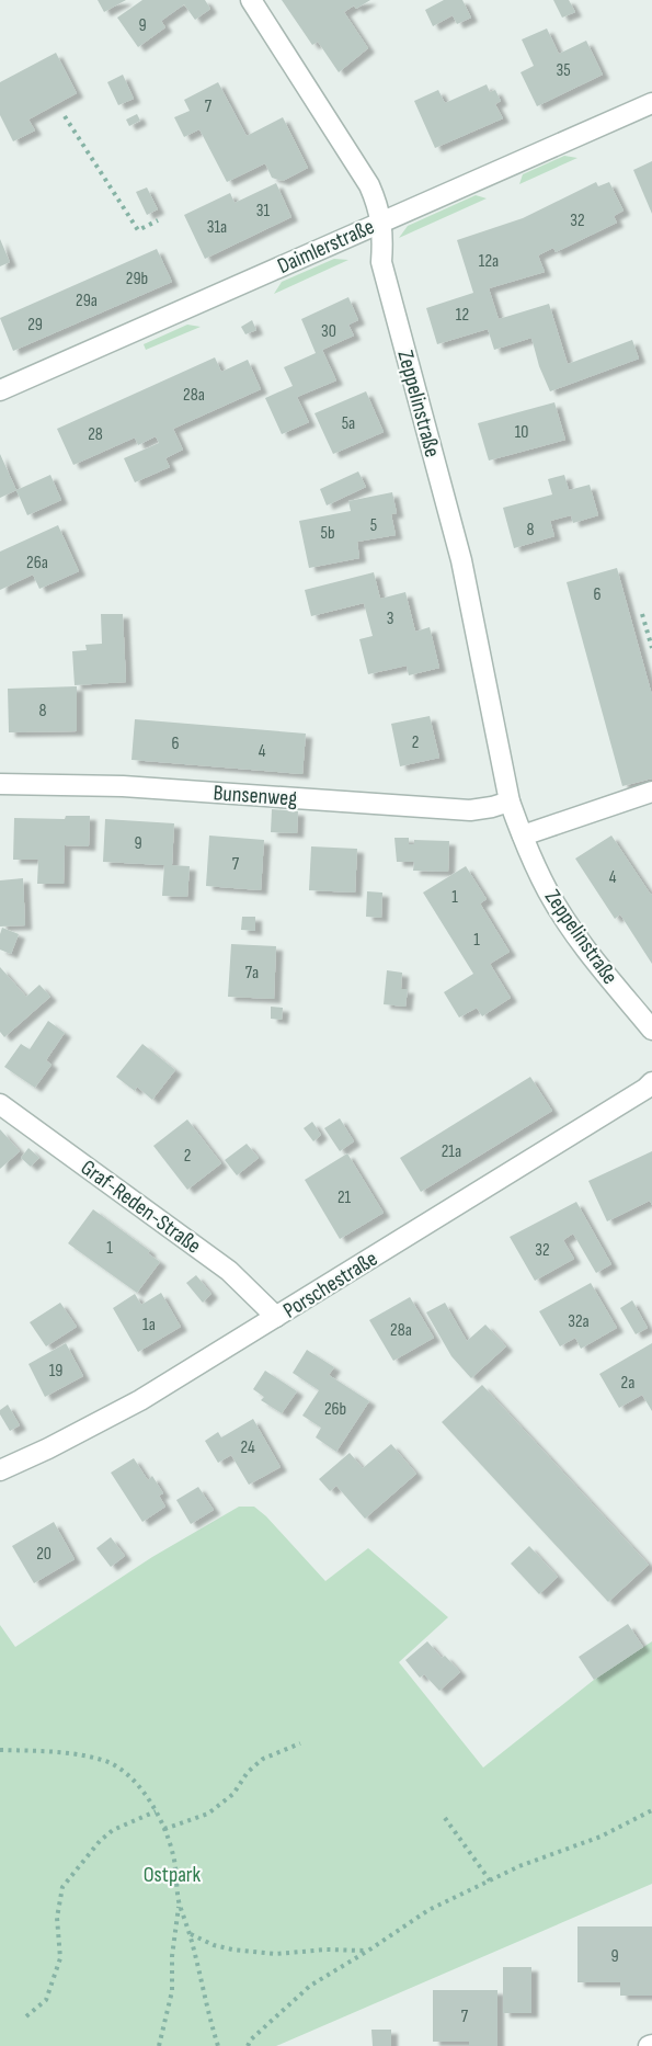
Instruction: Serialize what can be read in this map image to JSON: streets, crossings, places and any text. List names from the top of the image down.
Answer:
{
  "streets": {
    "street": [
      "Daimlerstraße",
      "Zeppelinstraße",
      "Bunsenweg",
      "Graf-Reden-Straße",
      "Porschestraße"
    ]
  },
  "crossings": [
    ["Daimlerstraße", "Zeppelinstraße"],
    ["Zeppelinstraße", "Bunsenweg"],
    ["Graf-Reden-Straße", "Porschestraße"]
  ],
  "parks": ["Ostpark"],
  "house_numbers": [
    "9",
    "35",
    "7",
    "31",
    "32",
    "31a",
    "12a",
    "29b",
    "29a",
    "12",
    "29",
    "30",
    "28a",
    "5a",
    "10",
    "28",
    "5",
    "8",
    "5b",
    "26a",
    "6",
    "3",
    "8",
    "2",
    "6",
    "4",
    "9",
    "7",
    "4",
    "1",
    "1",
    "7a",
    "21a",
    "2",
    "21",
    "1",
    "32",
    "32a",
    "1a",
    "28a",
    "19",
    "2a",
    "26b",
    "24",
    "20",
    "9",
    "7"
  ]
}
